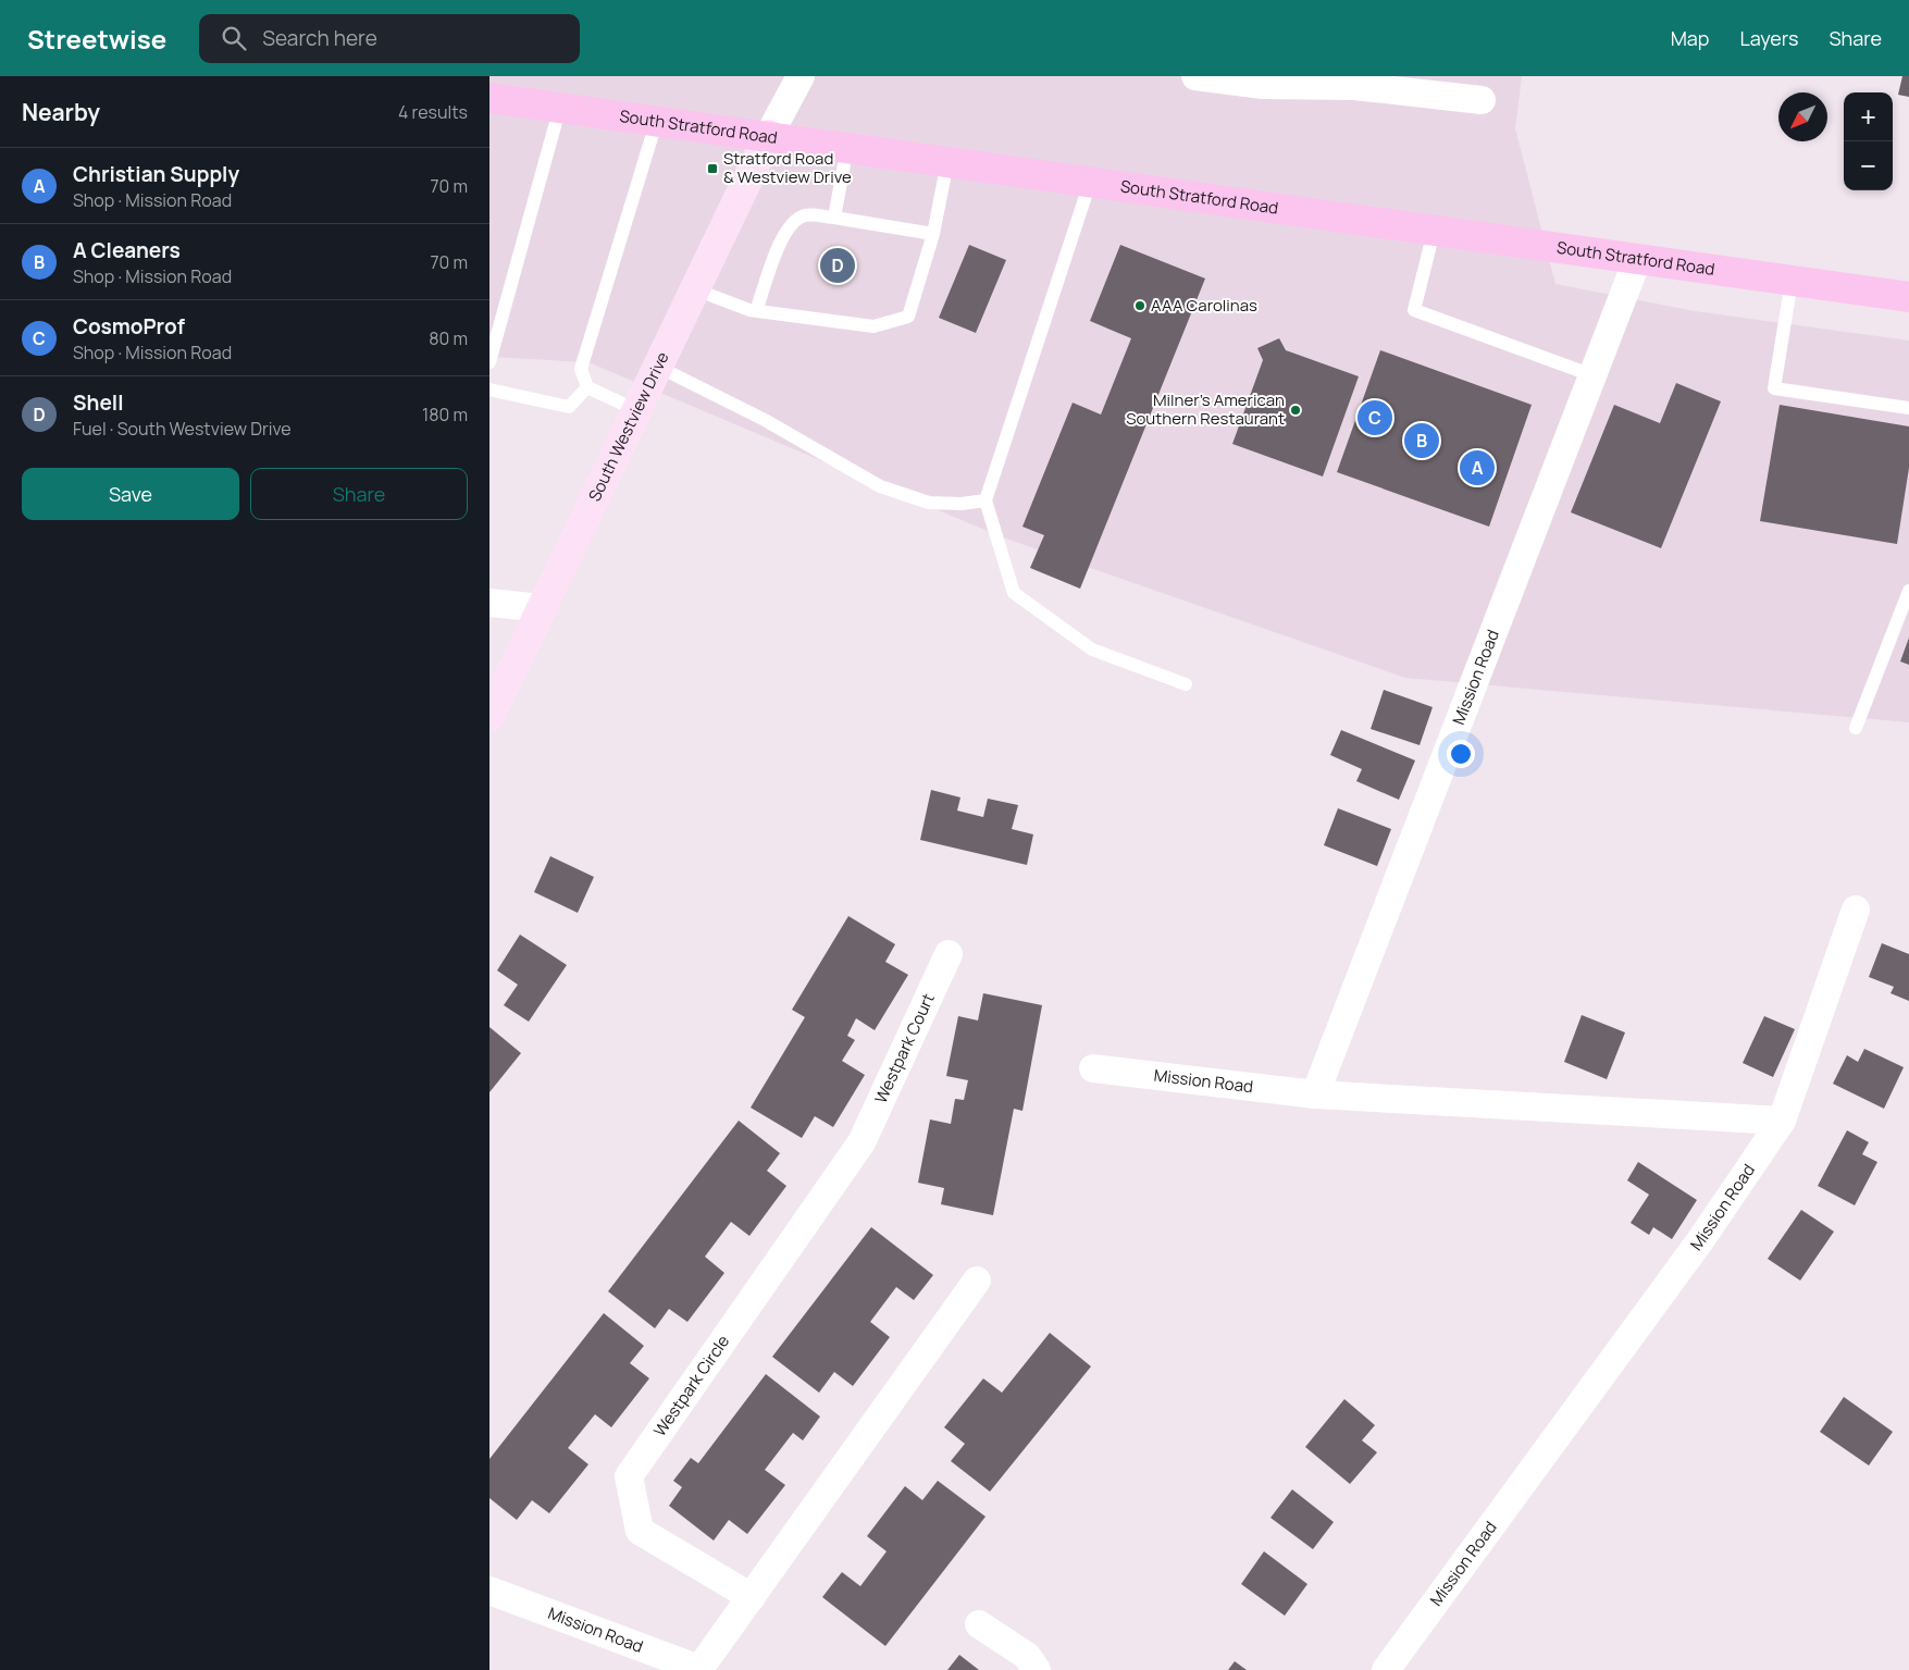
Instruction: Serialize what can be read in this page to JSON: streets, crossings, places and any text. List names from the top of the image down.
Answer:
{
  "streets": {
    "main road": ["South Stratford Road"],
    "street": [
      "South Westview Drive",
      "Mission Road",
      "Westpark Court",
      "Westpark Circle"
    ]
  },
  "crossings": [
    ["South Stratford Road", "South Westview Drive"],
    ["South Stratford Road", "Mission Road"],
    ["Westpark Court", "Westpark Circle"]
  ],
  "places": {
    "transit": ["Stratford Road & Westview Drive"],
    "other": ["AAA Carolinas", "Milner's American Southern Restaurant"]
  },
  "north": "bottom left",
  "page": {
    "header": "Streetwise",
    "search": "Search here",
    "nav": ["Map", "Layers", "Share"],
    "heading": ["Nearby", "4 results"],
    "map_buttons": ["+", "−"],
    "list": [
      {
        "mark": "A",
        "name": "Christian Supply",
        "note": "Shop · Mission Road",
        "value": "70 m"
      },
      {
        "mark": "B",
        "name": "A Cleaners",
        "note": "Shop · Mission Road",
        "value": "70 m"
      },
      {
        "mark": "C",
        "name": "CosmoProf",
        "note": "Shop · Mission Road",
        "value": "80 m"
      },
      {
        "mark": "D",
        "name": "Shell",
        "note": "Fuel · South Westview Drive",
        "value": "180 m"
      }
    ],
    "pins": [
      "D",
      "C",
      "B",
      "A"
    ],
    "buttons": ["Save", "Share"]
  }
}
